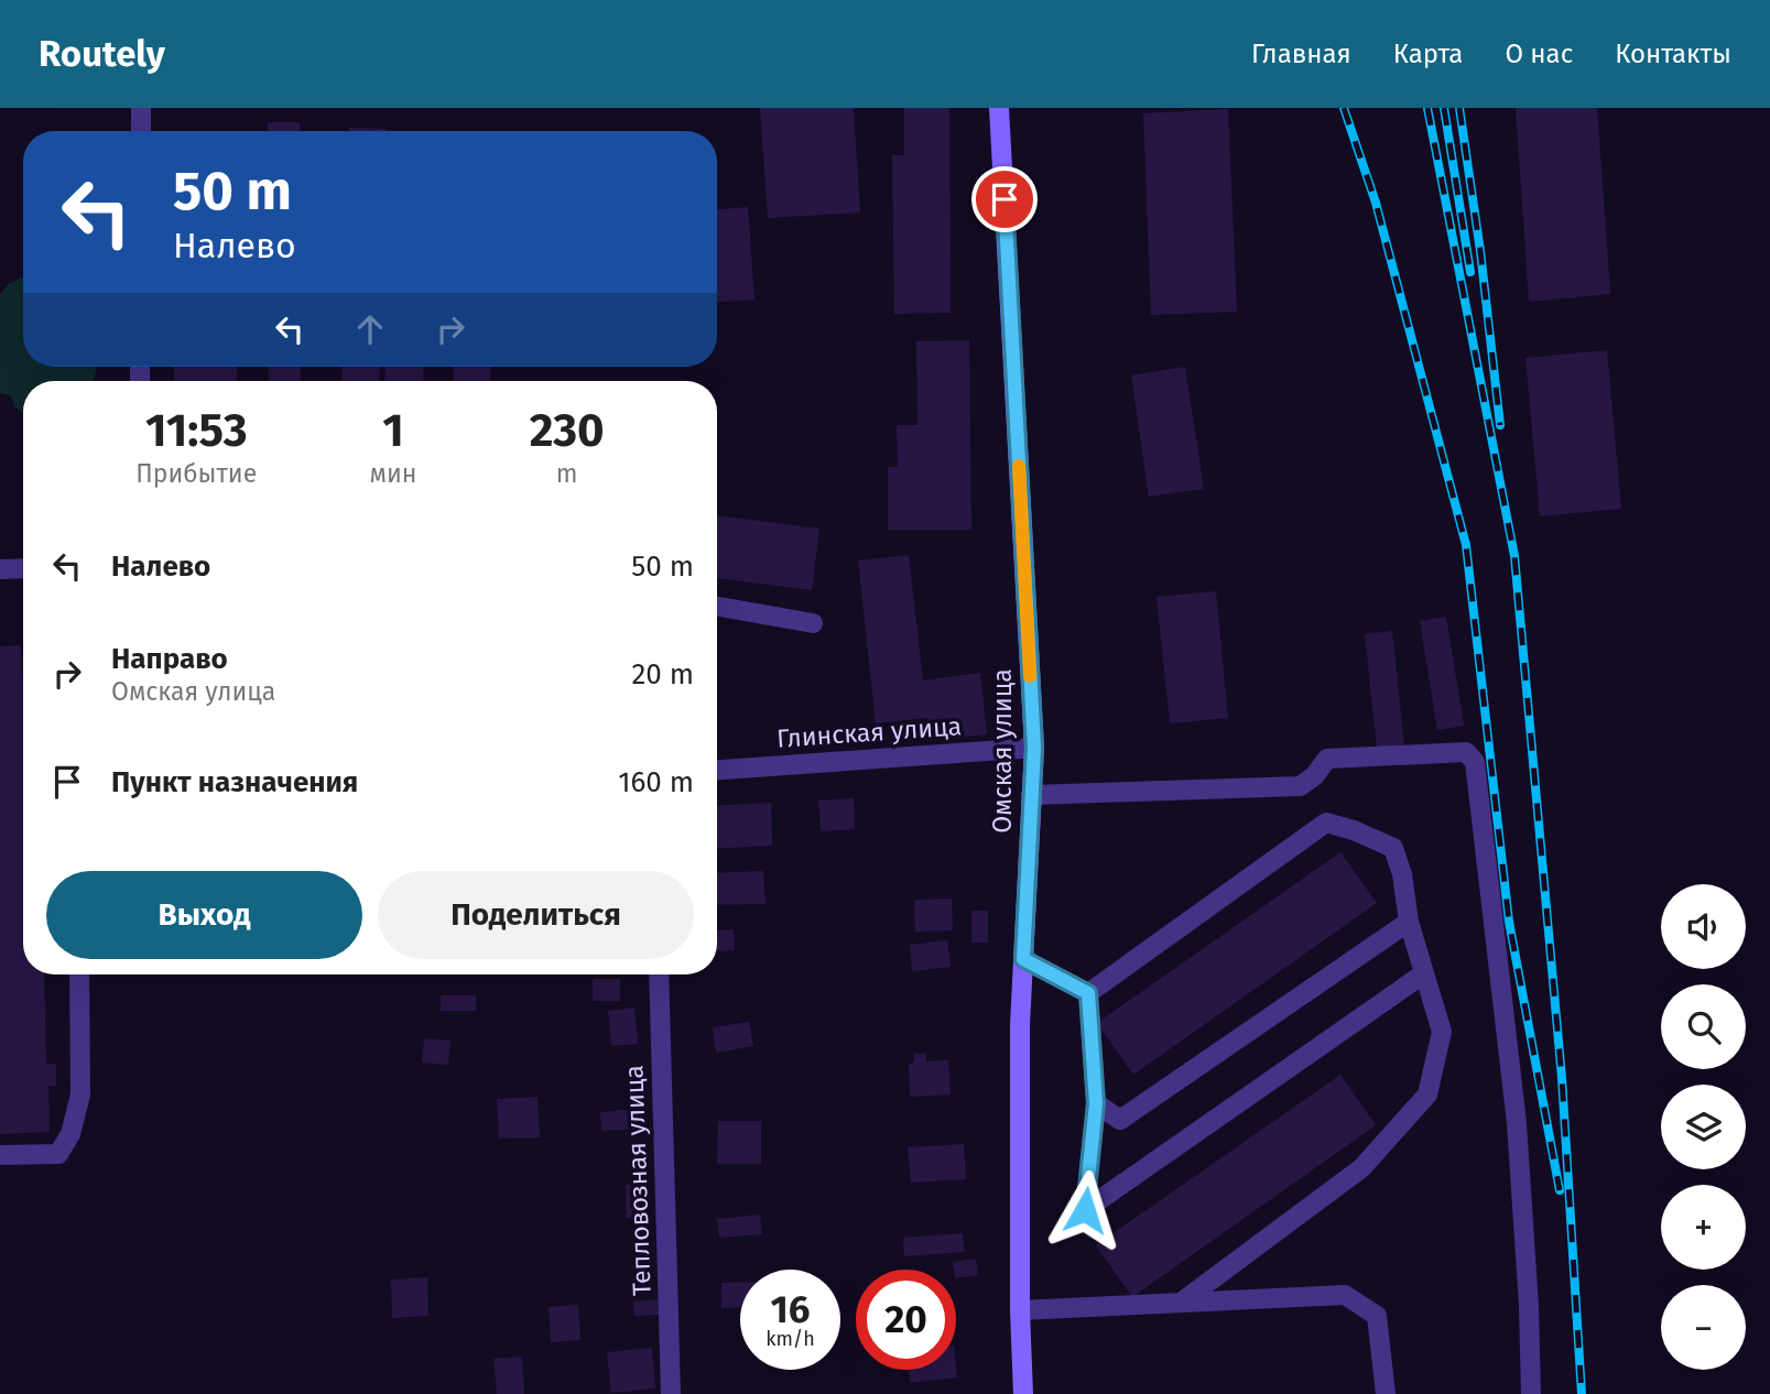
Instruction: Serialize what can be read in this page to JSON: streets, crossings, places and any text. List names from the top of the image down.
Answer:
{
  "streets": {
    "main road": ["Омская улица"],
    "street": ["Глинская улица", "Тепловозная улица"]
  },
  "crossings": [
    ["Глинская улица", "Омская улица"]
  ],
  "page": {
    "header": "Routely",
    "nav": [
      "Главная",
      "Карта",
      "О нас",
      "Контакты"
    ],
    "turn": ["50 m", "Налево"],
    "eta": [
      "11:53",
      "Прибытие",
      "1",
      "мин",
      "230",
      "m"
    ],
    "list": [
      {
        "name": "Налево",
        "value": "50 m"
      },
      {
        "name": "Направо",
        "note": "Омская улица",
        "value": "20 m"
      },
      {
        "name": "Пункт назначения",
        "value": "160 m"
      }
    ],
    "buttons": ["Выход", "Поделиться"],
    "map_buttons": ["+", "−"],
    "speed": "16 km/h",
    "limit": "20"
  }
}
